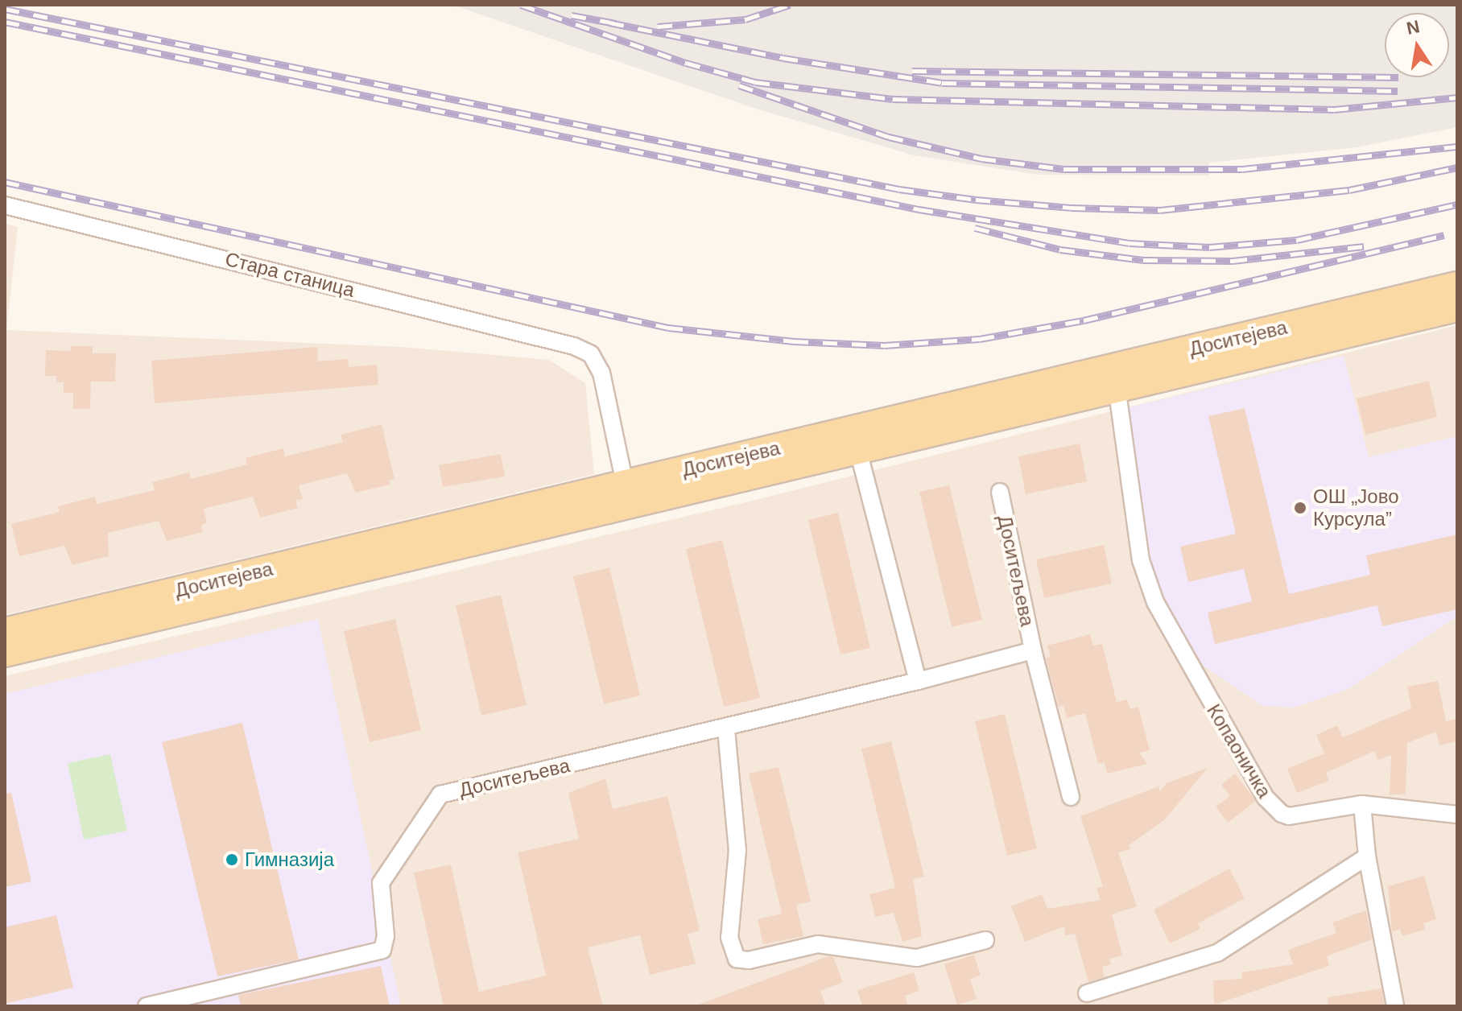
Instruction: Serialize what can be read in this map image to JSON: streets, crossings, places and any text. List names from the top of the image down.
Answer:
{
  "streets": {
    "main road": ["Доситејева"],
    "street": ["Стара станица", "Доситељева", "Копаоничка"]
  },
  "crossings": [
    ["Стара станица", "Доситејева"],
    ["Доситејева", "Копаоничка"]
  ],
  "places": ["ОШ „Јово Курсула”", "Гимназија"],
  "north": "top"
}
